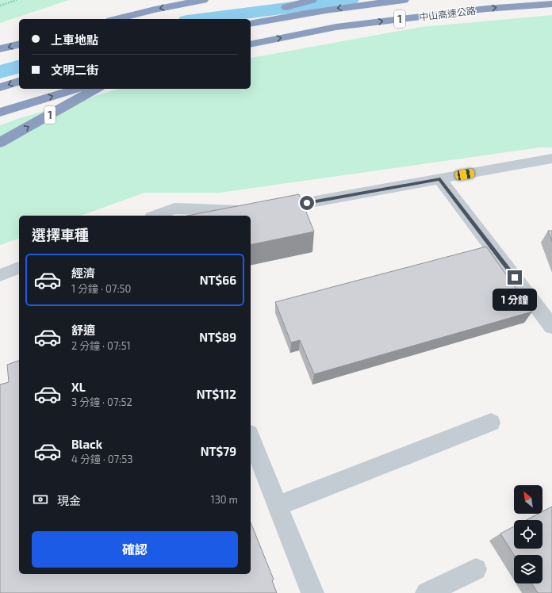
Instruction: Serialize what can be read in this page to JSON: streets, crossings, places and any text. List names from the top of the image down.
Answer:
{
  "streets": {
    "highway": ["中山高速公路", "1"]
  },
  "north": "top left",
  "page": {
    "banner": ["上車地點", "文明二街"],
    "heading": "選擇車種",
    "list": [
      {
        "name": "經濟",
        "note": "1 分鐘 · 07:50",
        "value": "NT$66"
      },
      {
        "name": "舒適",
        "note": "2 分鐘 · 07:51",
        "value": "NT$89"
      },
      {
        "name": "XL",
        "note": "3 分鐘 · 07:52",
        "value": "NT$112"
      },
      {
        "name": "Black",
        "note": "4 分鐘 · 07:53",
        "value": "NT$79"
      }
    ],
    "bubble": "1 分鐘",
    "pay": ["現金", "130 m"],
    "buttons": "確認"
  }
}
